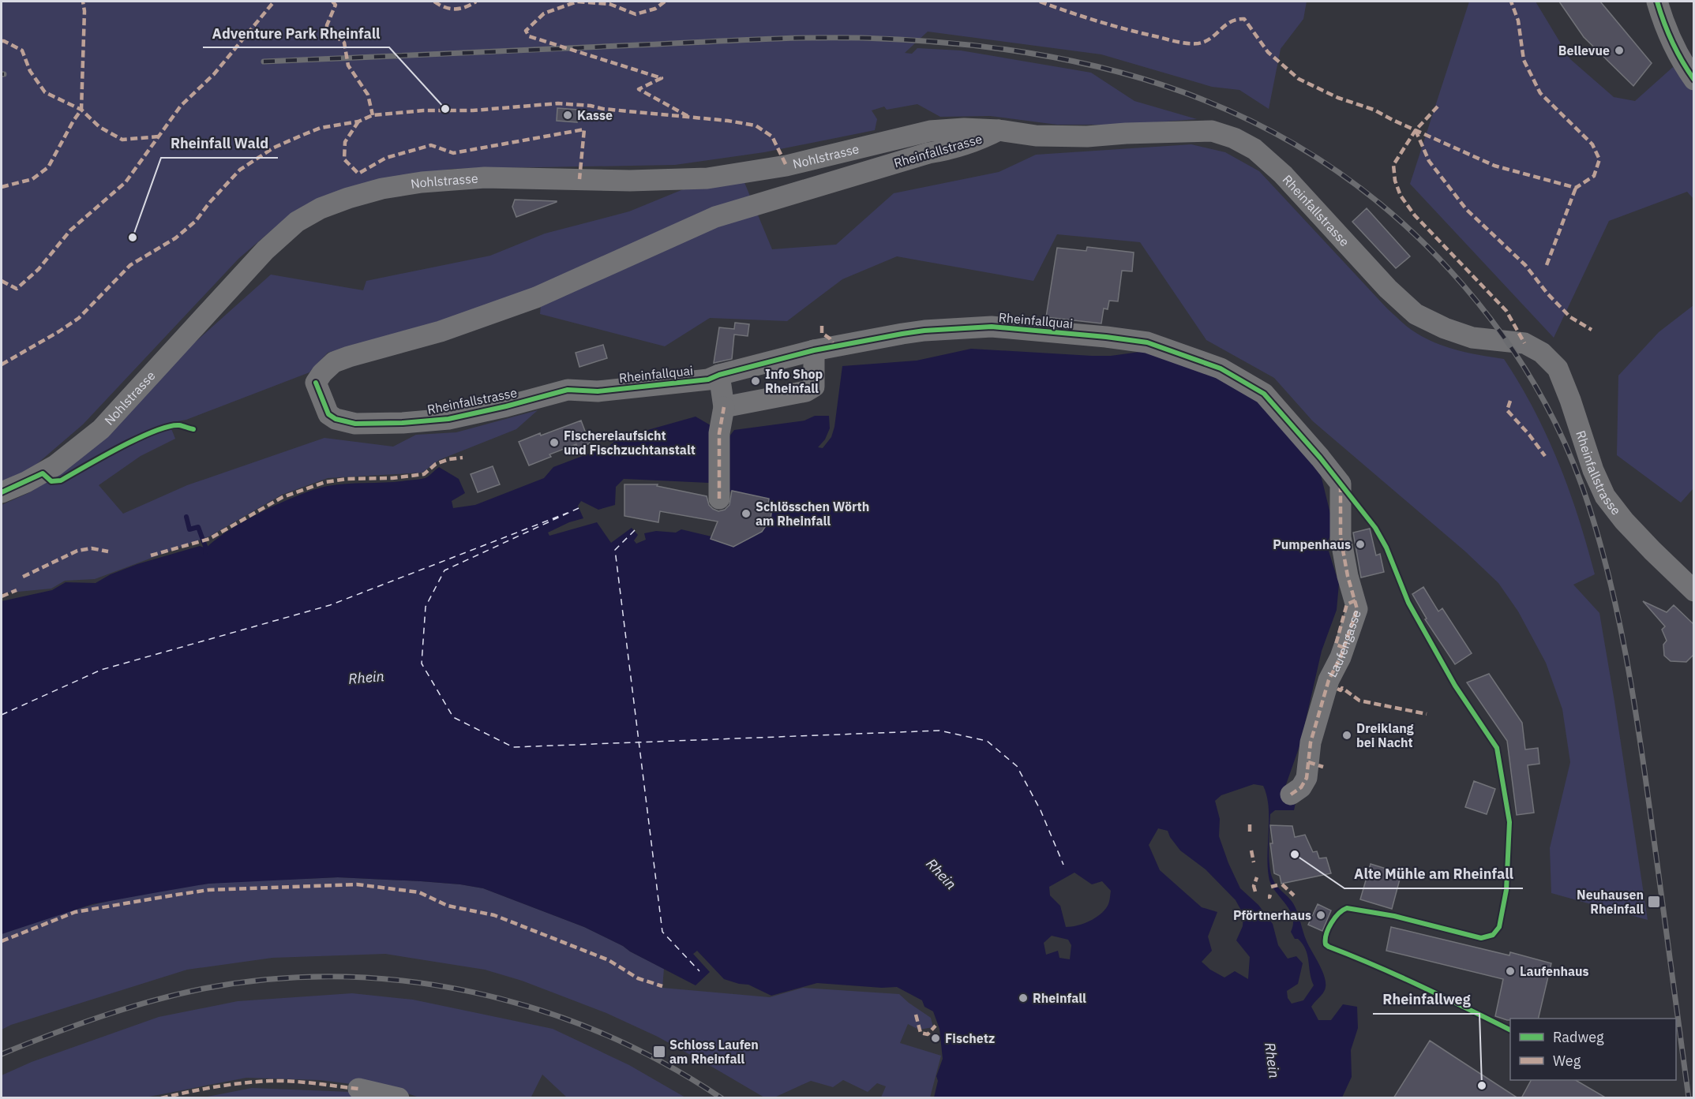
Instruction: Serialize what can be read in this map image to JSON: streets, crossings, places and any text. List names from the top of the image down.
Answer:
{
  "streets": {
    "street": [
      "Rheinfallstrasse",
      "Nohlstrasse",
      "Rheinfallquai",
      "Laufengasse"
    ]
  },
  "crossings": [
    ["Rheinfallstrasse", "Nohlstrasse"],
    ["Rheinfallstrasse", "Rheinfallquai"],
    ["Rheinfallquai", "Laufengasse"]
  ],
  "water": ["Rhein"],
  "places": {
    "other": [
      "Bellevue",
      "Adventure Park Rheinfall",
      "Kasse",
      "Rheinfall Wald",
      "Info Shop Rheinfall",
      "Fischereiaufsicht und Fischzuchtanstalt",
      "Schlösschen Wörth am Rheinfall",
      "Pumpenhaus",
      "Dreiklang bei Nacht",
      "Alte Mühle am Rheinfall",
      "Pförtnerhaus",
      "Laufenhaus",
      "Rheinfall",
      "Fischetz",
      "Rheinfallweg"
    ],
    "transit": ["Neuhausen Rheinfall", "Schloss Laufen am Rheinfall"]
  },
  "legend": ["Radweg", "Weg"]
}
